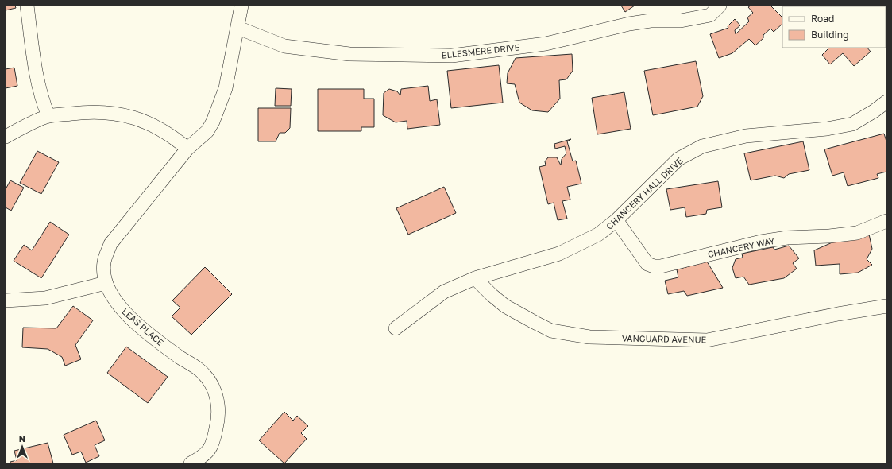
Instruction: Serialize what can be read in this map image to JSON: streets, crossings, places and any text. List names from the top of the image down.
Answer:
{
  "streets": {
    "street": [
      "ELLESMERE DRIVE",
      "CHANCERY HALL DRIVE",
      "CHANCERY WAY",
      "LEAS PLACE",
      "VANGUARD AVENUE"
    ]
  },
  "crossings": [
    ["ELLESMERE DRIVE", "LEAS PLACE"],
    ["CHANCERY HALL DRIVE", "CHANCERY WAY"],
    ["CHANCERY HALL DRIVE", "VANGUARD AVENUE"]
  ],
  "legend": ["Road", "Building"],
  "north": "top"
}
